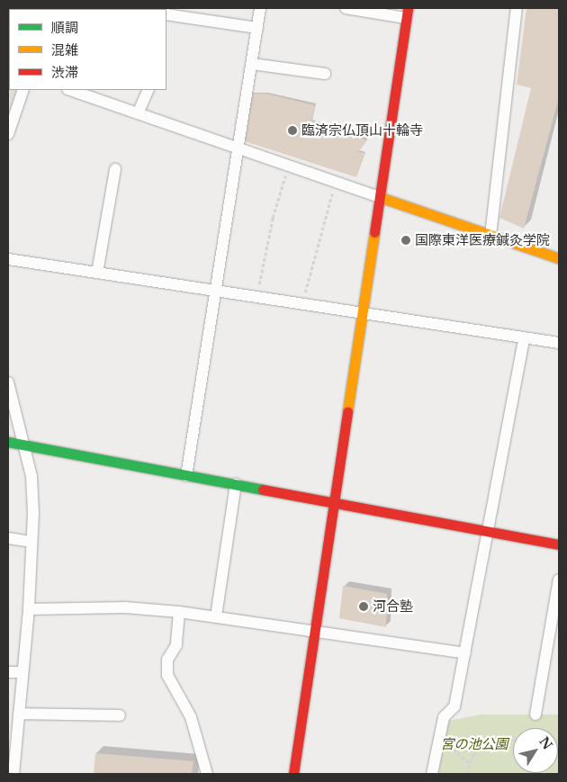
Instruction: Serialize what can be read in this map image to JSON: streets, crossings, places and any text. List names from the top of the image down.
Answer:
{
  "parks": ["宮の池公園"],
  "places": ["臨済宗仏頂山十輪寺", "国際東洋医療鍼灸学院", "河合塾"],
  "legend": ["順調", "混雑", "渋滞"],
  "north": "top right"
}
